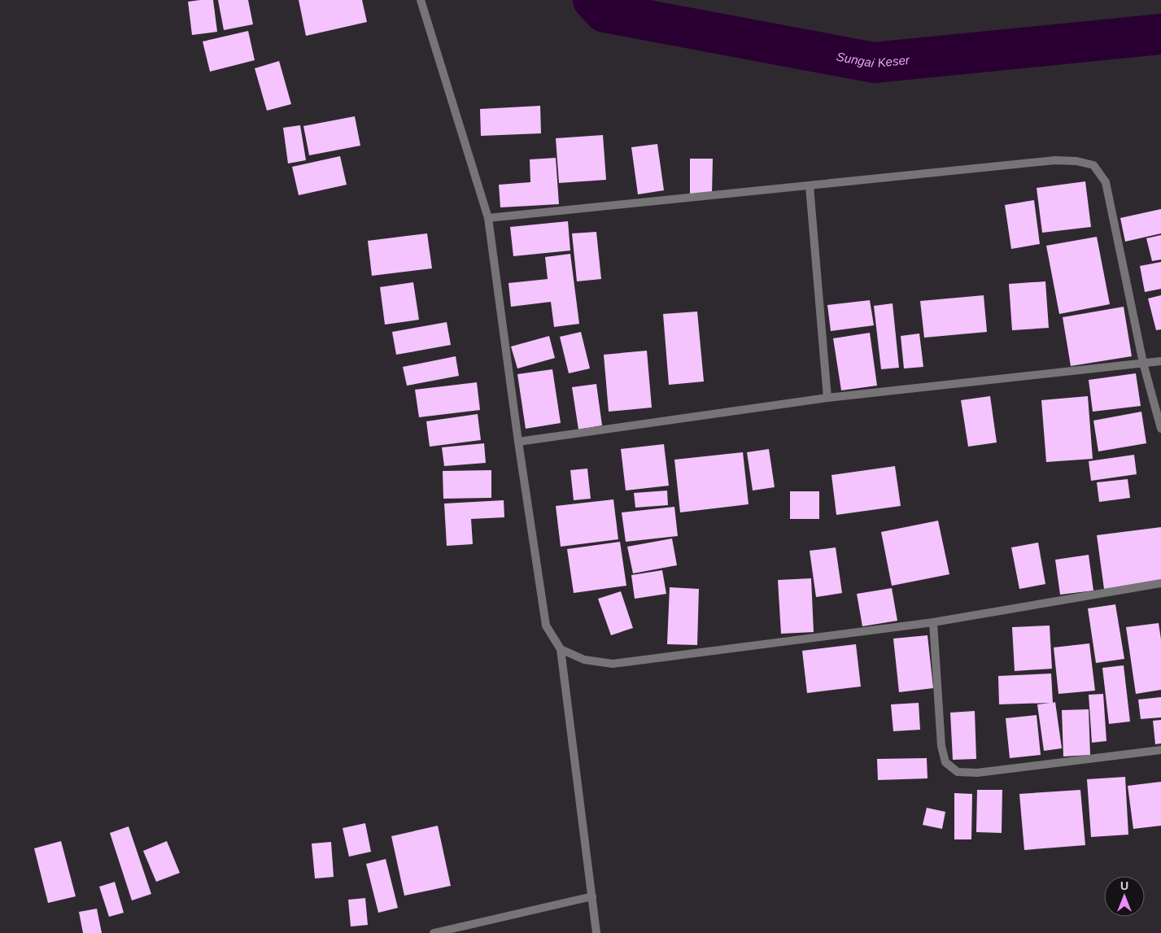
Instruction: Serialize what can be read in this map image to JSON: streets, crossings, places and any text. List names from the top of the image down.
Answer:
{
  "water": ["Sungai Keser"],
  "north": "top"
}
